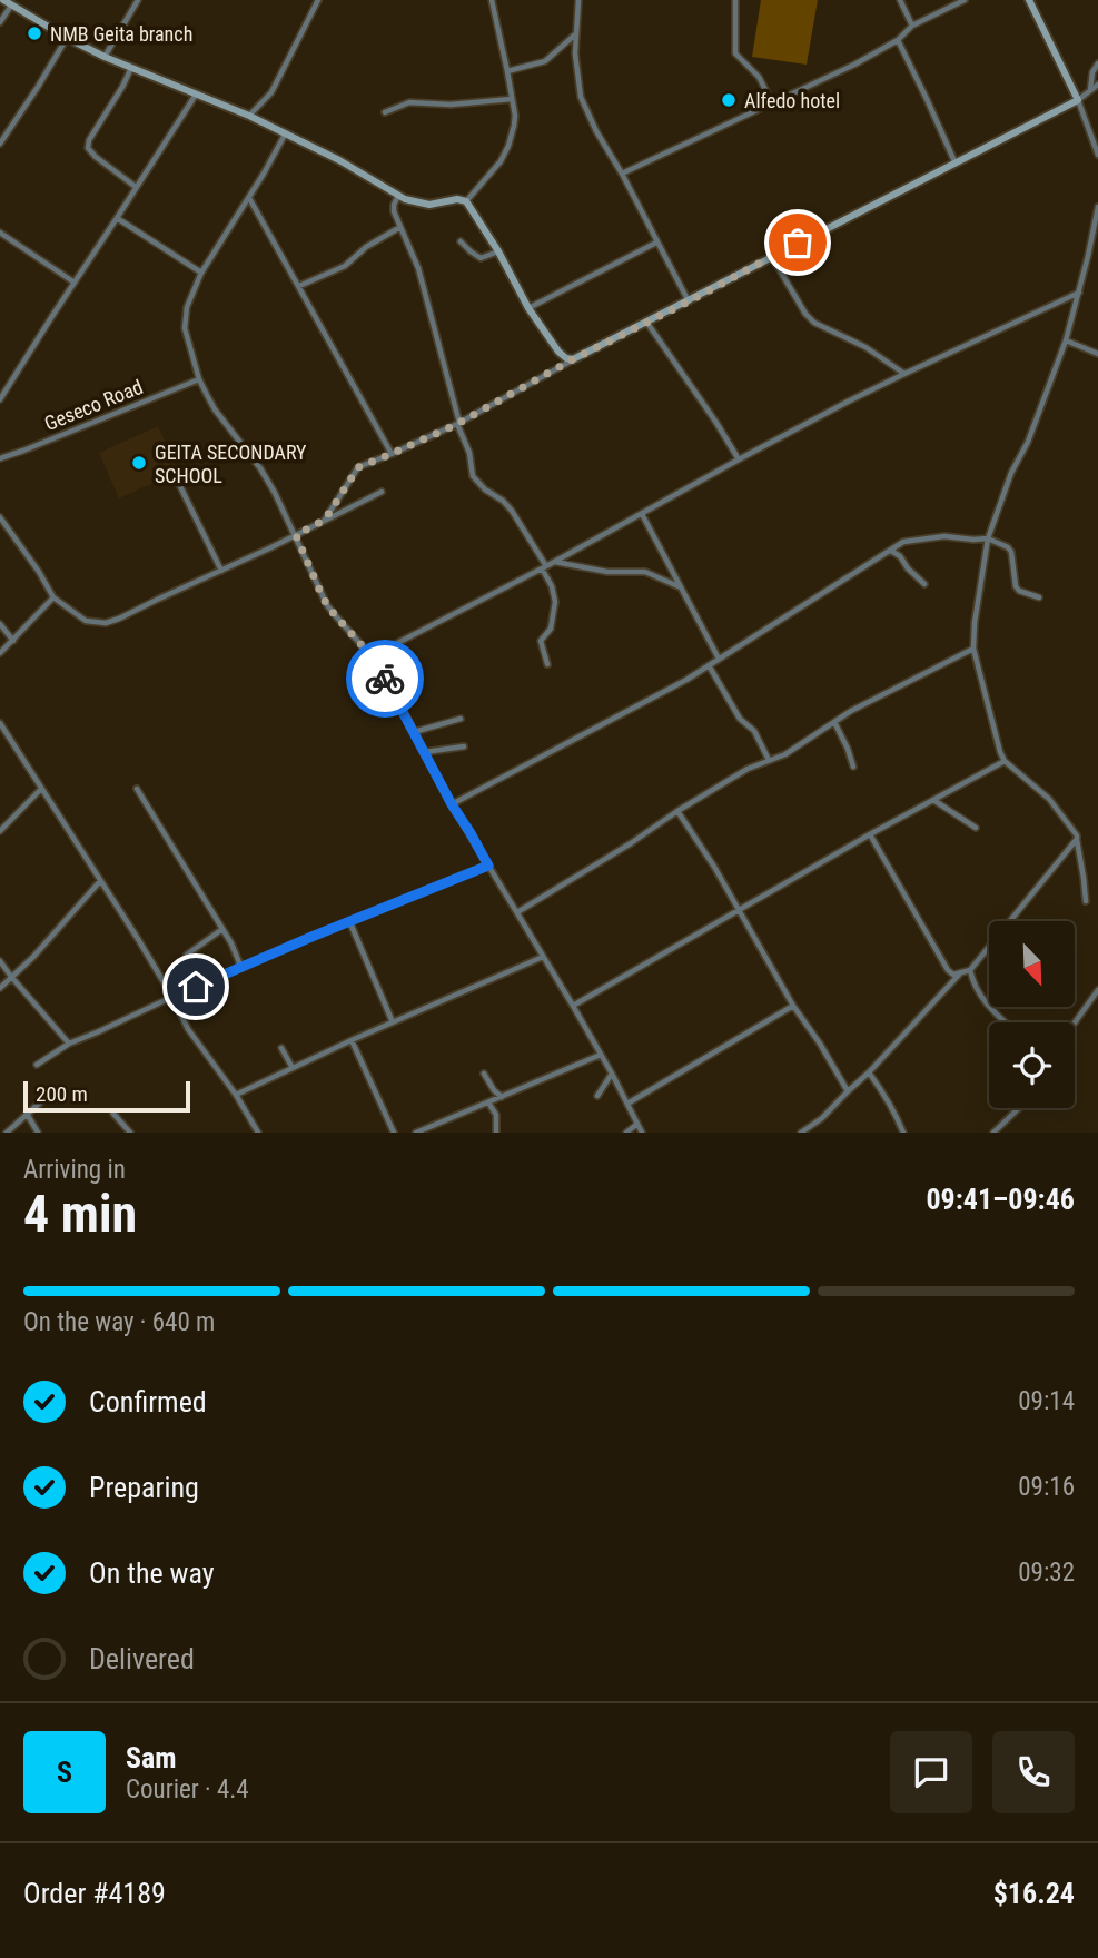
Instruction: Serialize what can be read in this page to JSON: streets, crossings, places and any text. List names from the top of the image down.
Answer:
{
  "streets": {
    "street": ["Geseco Road"]
  },
  "places": ["NMB Geita branch", "Alfedo hotel", "GEITA SECONDARY SCHOOL"],
  "scale_bar": "200 m",
  "north": "bottom right",
  "page": {
    "scale": "200 m",
    "heading": ["4 min", "Arriving in", "09:41–09:46"],
    "panel": [
      "Sam",
      "Courier · 4.4",
      "Order #4189",
      "$16.24"
    ],
    "bar": "On the way · 640 m",
    "list": [
      ["Confirmed", "09:14"],
      ["Preparing", "09:16"],
      ["On the way", "09:32"],
      "Delivered"
    ],
    "round": "S"
  }
}
